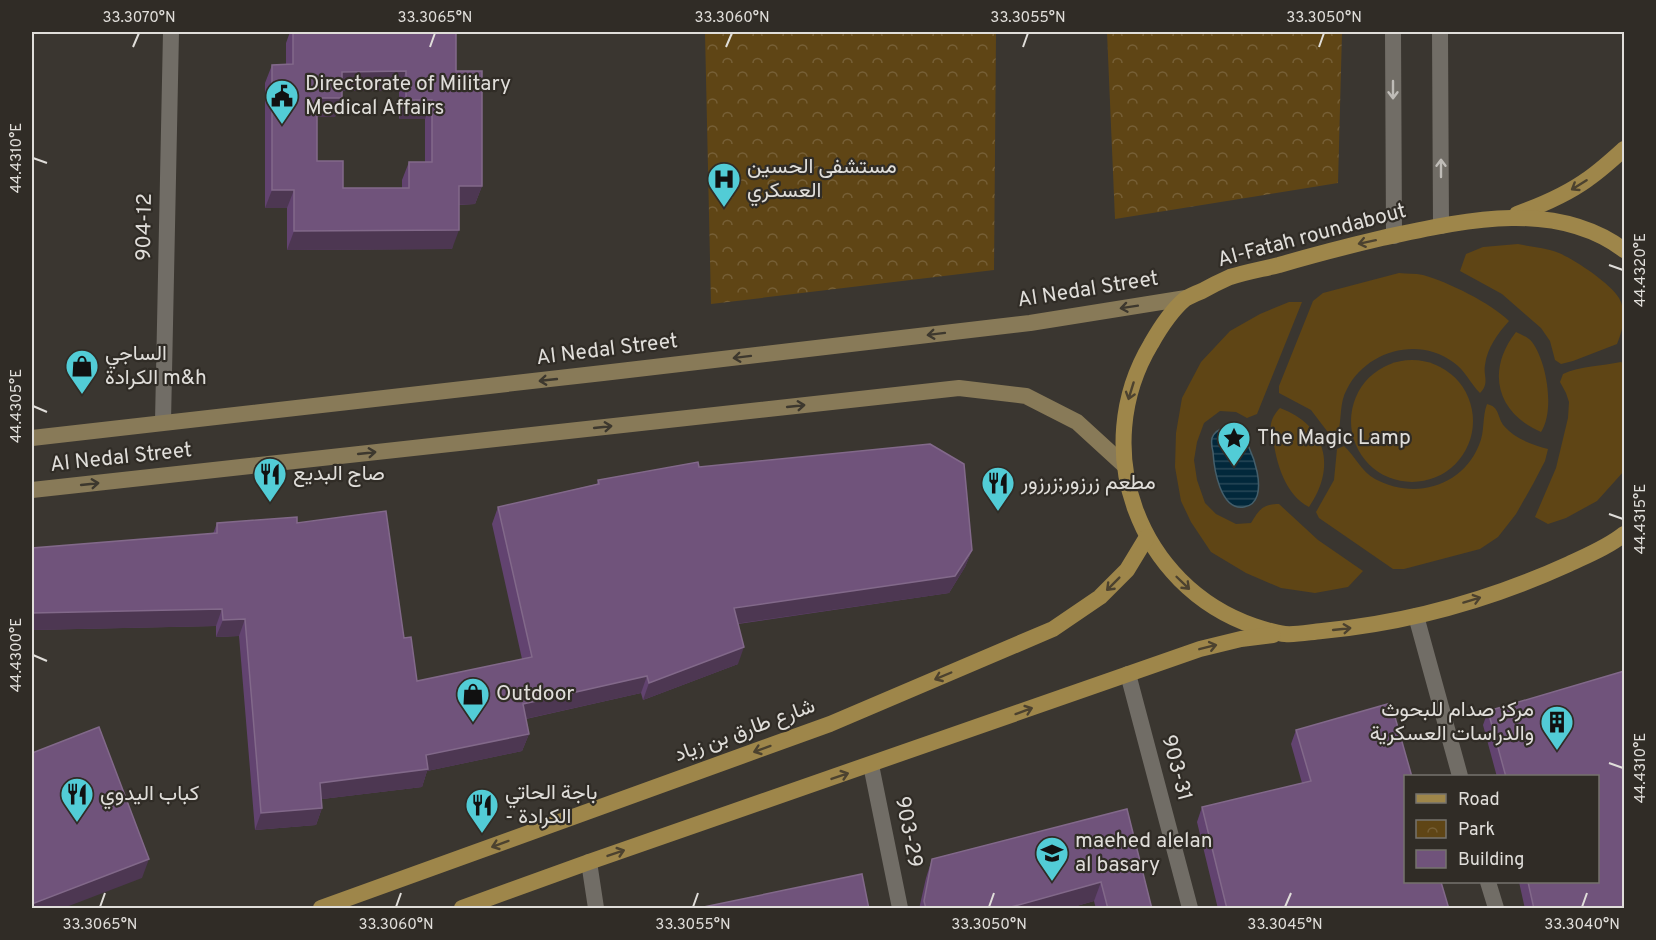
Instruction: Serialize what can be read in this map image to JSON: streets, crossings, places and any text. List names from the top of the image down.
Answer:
{
  "streets": {
    "main road": ["Al-Fatah roundabout", "Al Nedal Street", "شارع طارق بن زياد"],
    "street": ["904-12", "903-31", "903-29"]
  },
  "crossings": [
    ["904-12", "Al Nedal Street"],
    ["Al-Fatah roundabout", "Al Nedal Street"],
    ["Al-Fatah roundabout", "شارع طارق بن زياد"]
  ],
  "places": {
    "public building": ["Directorate of Military Medical Affairs"],
    "hospital": ["مستشفى الحسين العسكري"],
    "shop": ["الساجي الكرادة m&h", "Outdoor"],
    "place": ["The Magic Lamp"],
    "restaurant": [
      "صاج البديع",
      "مطعم زرزور;زرزور",
      "كباب اليدوي",
      "باجة الحاتي - الكرادة"
    ],
    "building": ["مركز صدام للبحوث والدراسات العسكرية"],
    "school or university": ["maehed alelan al basary"]
  },
  "legend": ["Road", "Park", "Building"],
  "coordinates": [
    "33.3070°N",
    "33.3065°N",
    "33.3060°N",
    "33.3055°N",
    "33.3050°N",
    "44.4310°E",
    "44.4320°E",
    "44.4305°E",
    "44.4315°E",
    "44.4300°E",
    "33.3045°N",
    "33.3040°N"
  ]
}
